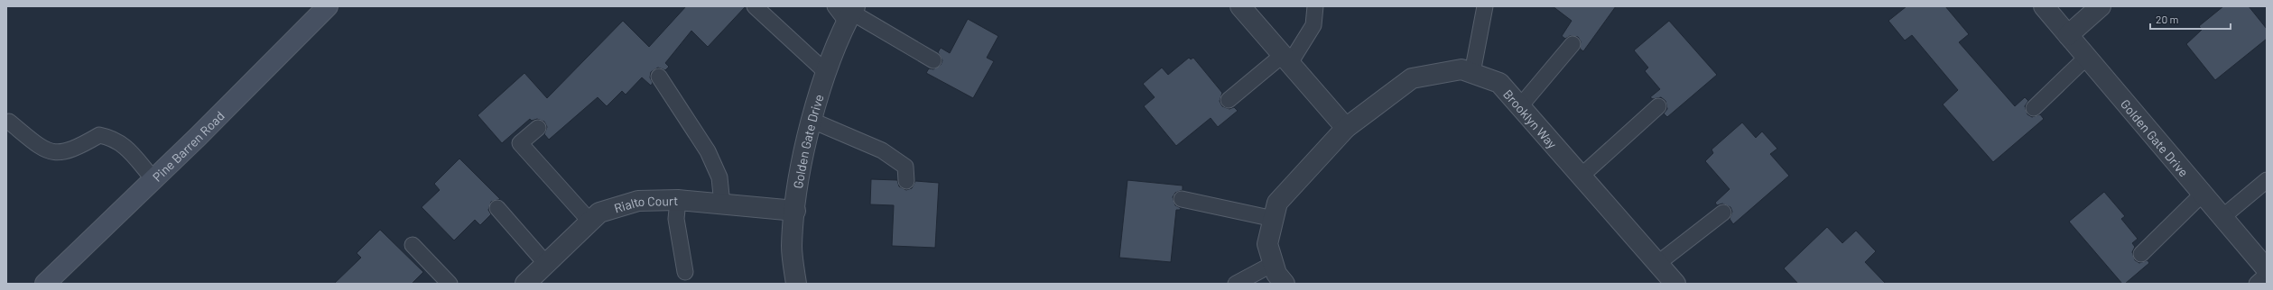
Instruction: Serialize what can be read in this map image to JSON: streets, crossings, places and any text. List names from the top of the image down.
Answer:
{
  "streets": {
    "main road": ["Pine Barren Road"],
    "street": ["Brooklyn Way", "Golden Gate Drive", "Rialto Court"]
  },
  "crossings": [
    ["Golden Gate Drive", "Rialto Court"]
  ],
  "scale_bar": "20 m"
}
